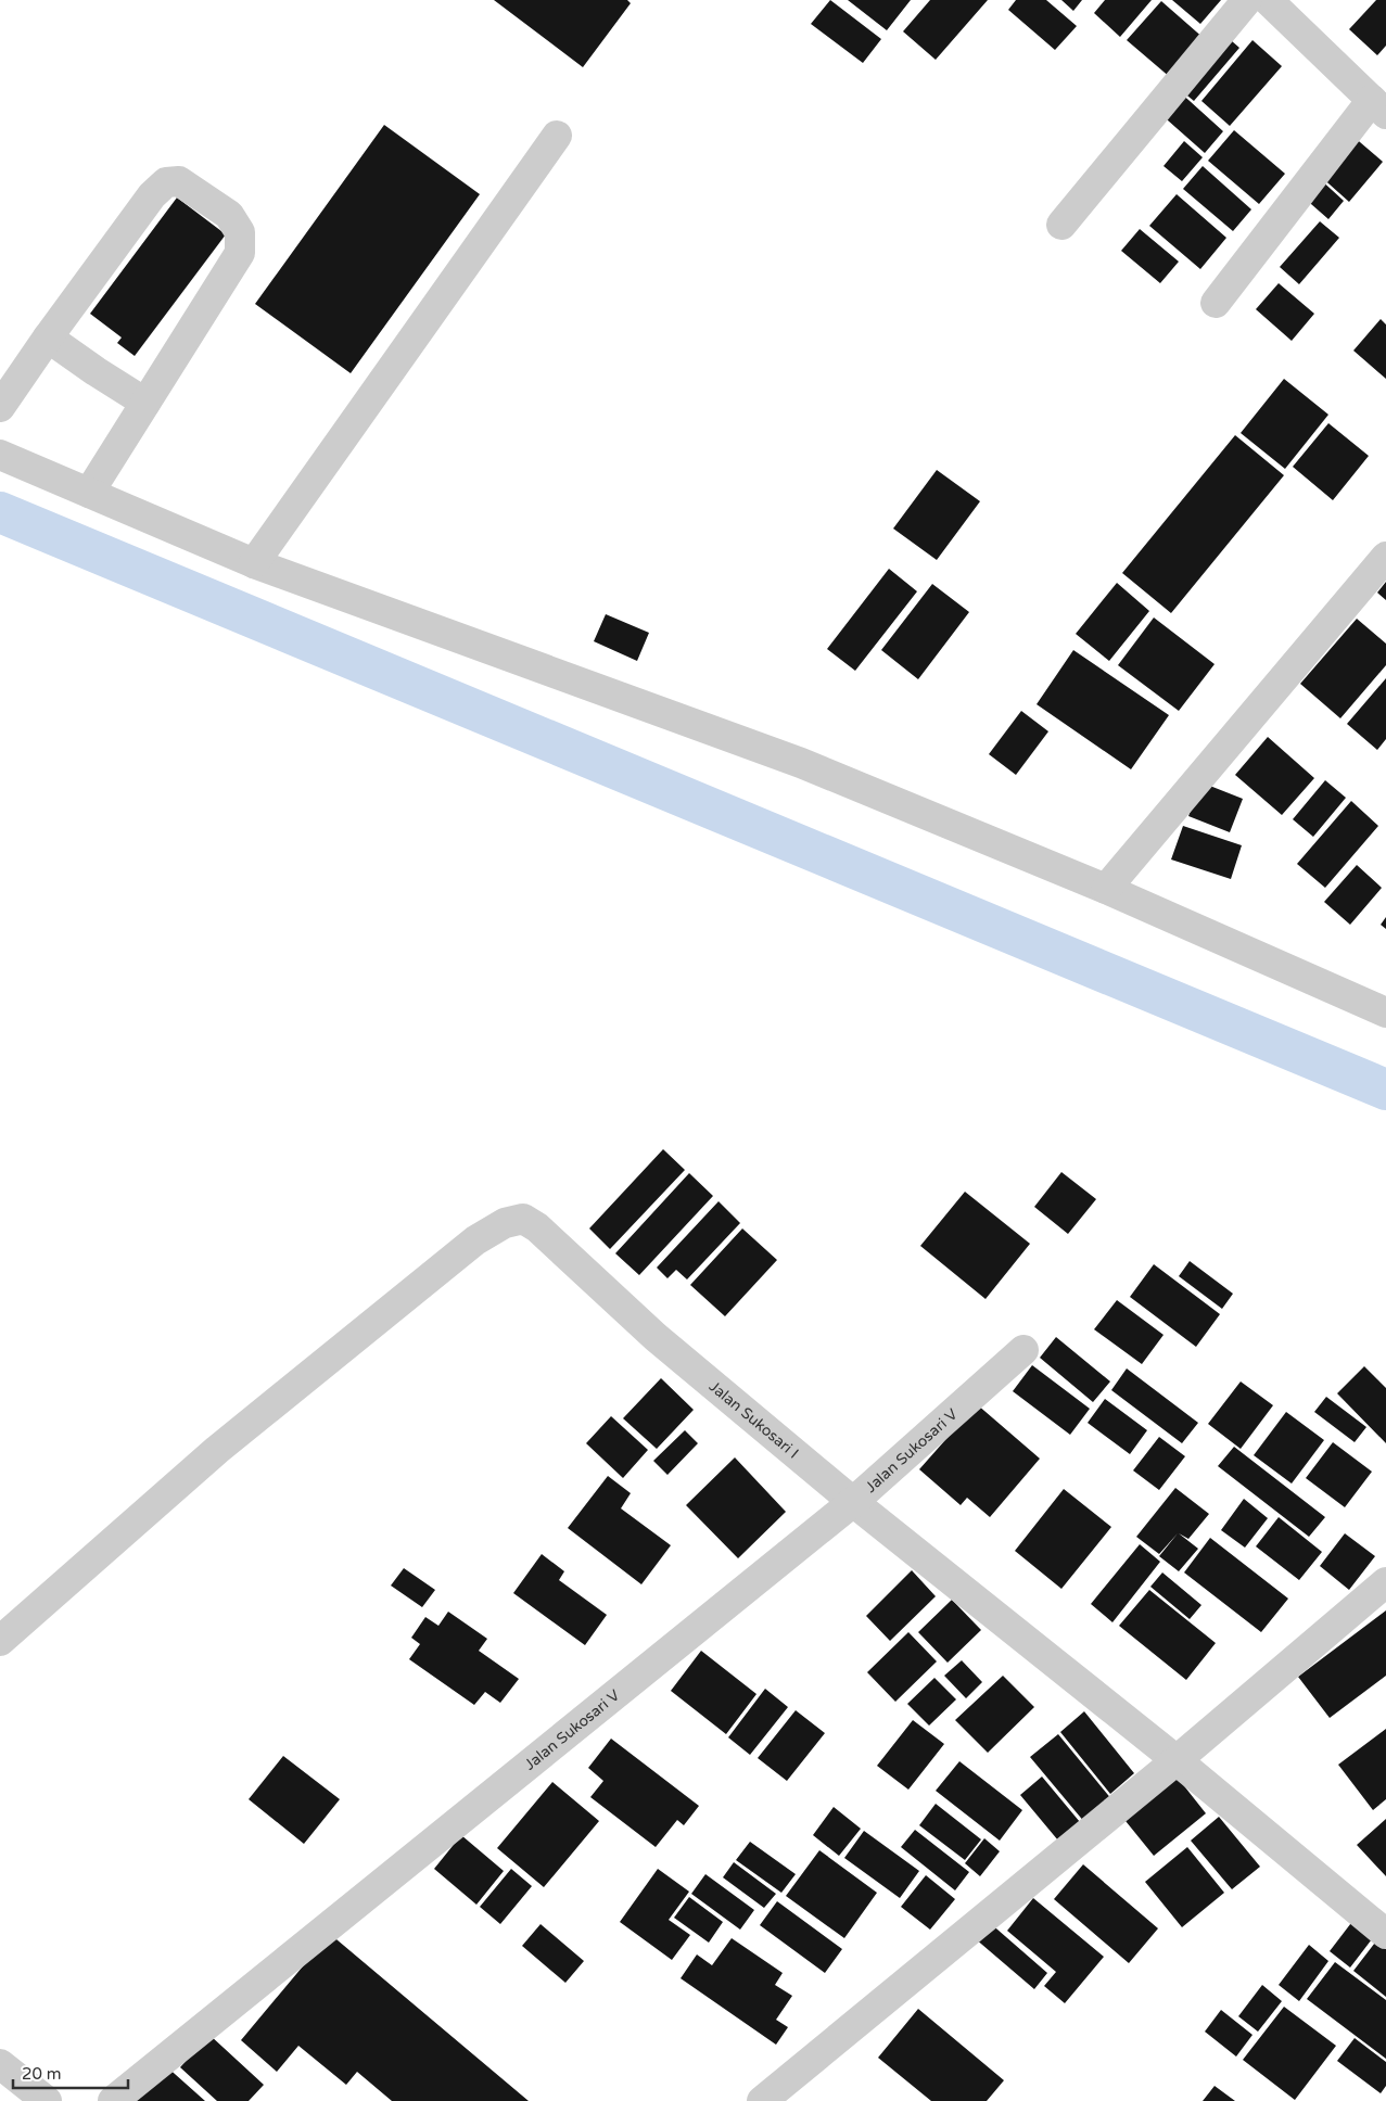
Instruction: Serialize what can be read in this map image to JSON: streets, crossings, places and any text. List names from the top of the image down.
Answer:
{
  "streets": {
    "street": ["Jalan Sukosari I", "Jalan Sukosari V"]
  },
  "crossings": [
    ["Jalan Sukosari I", "Jalan Sukosari V"]
  ],
  "scale_bar": "20 m"
}
